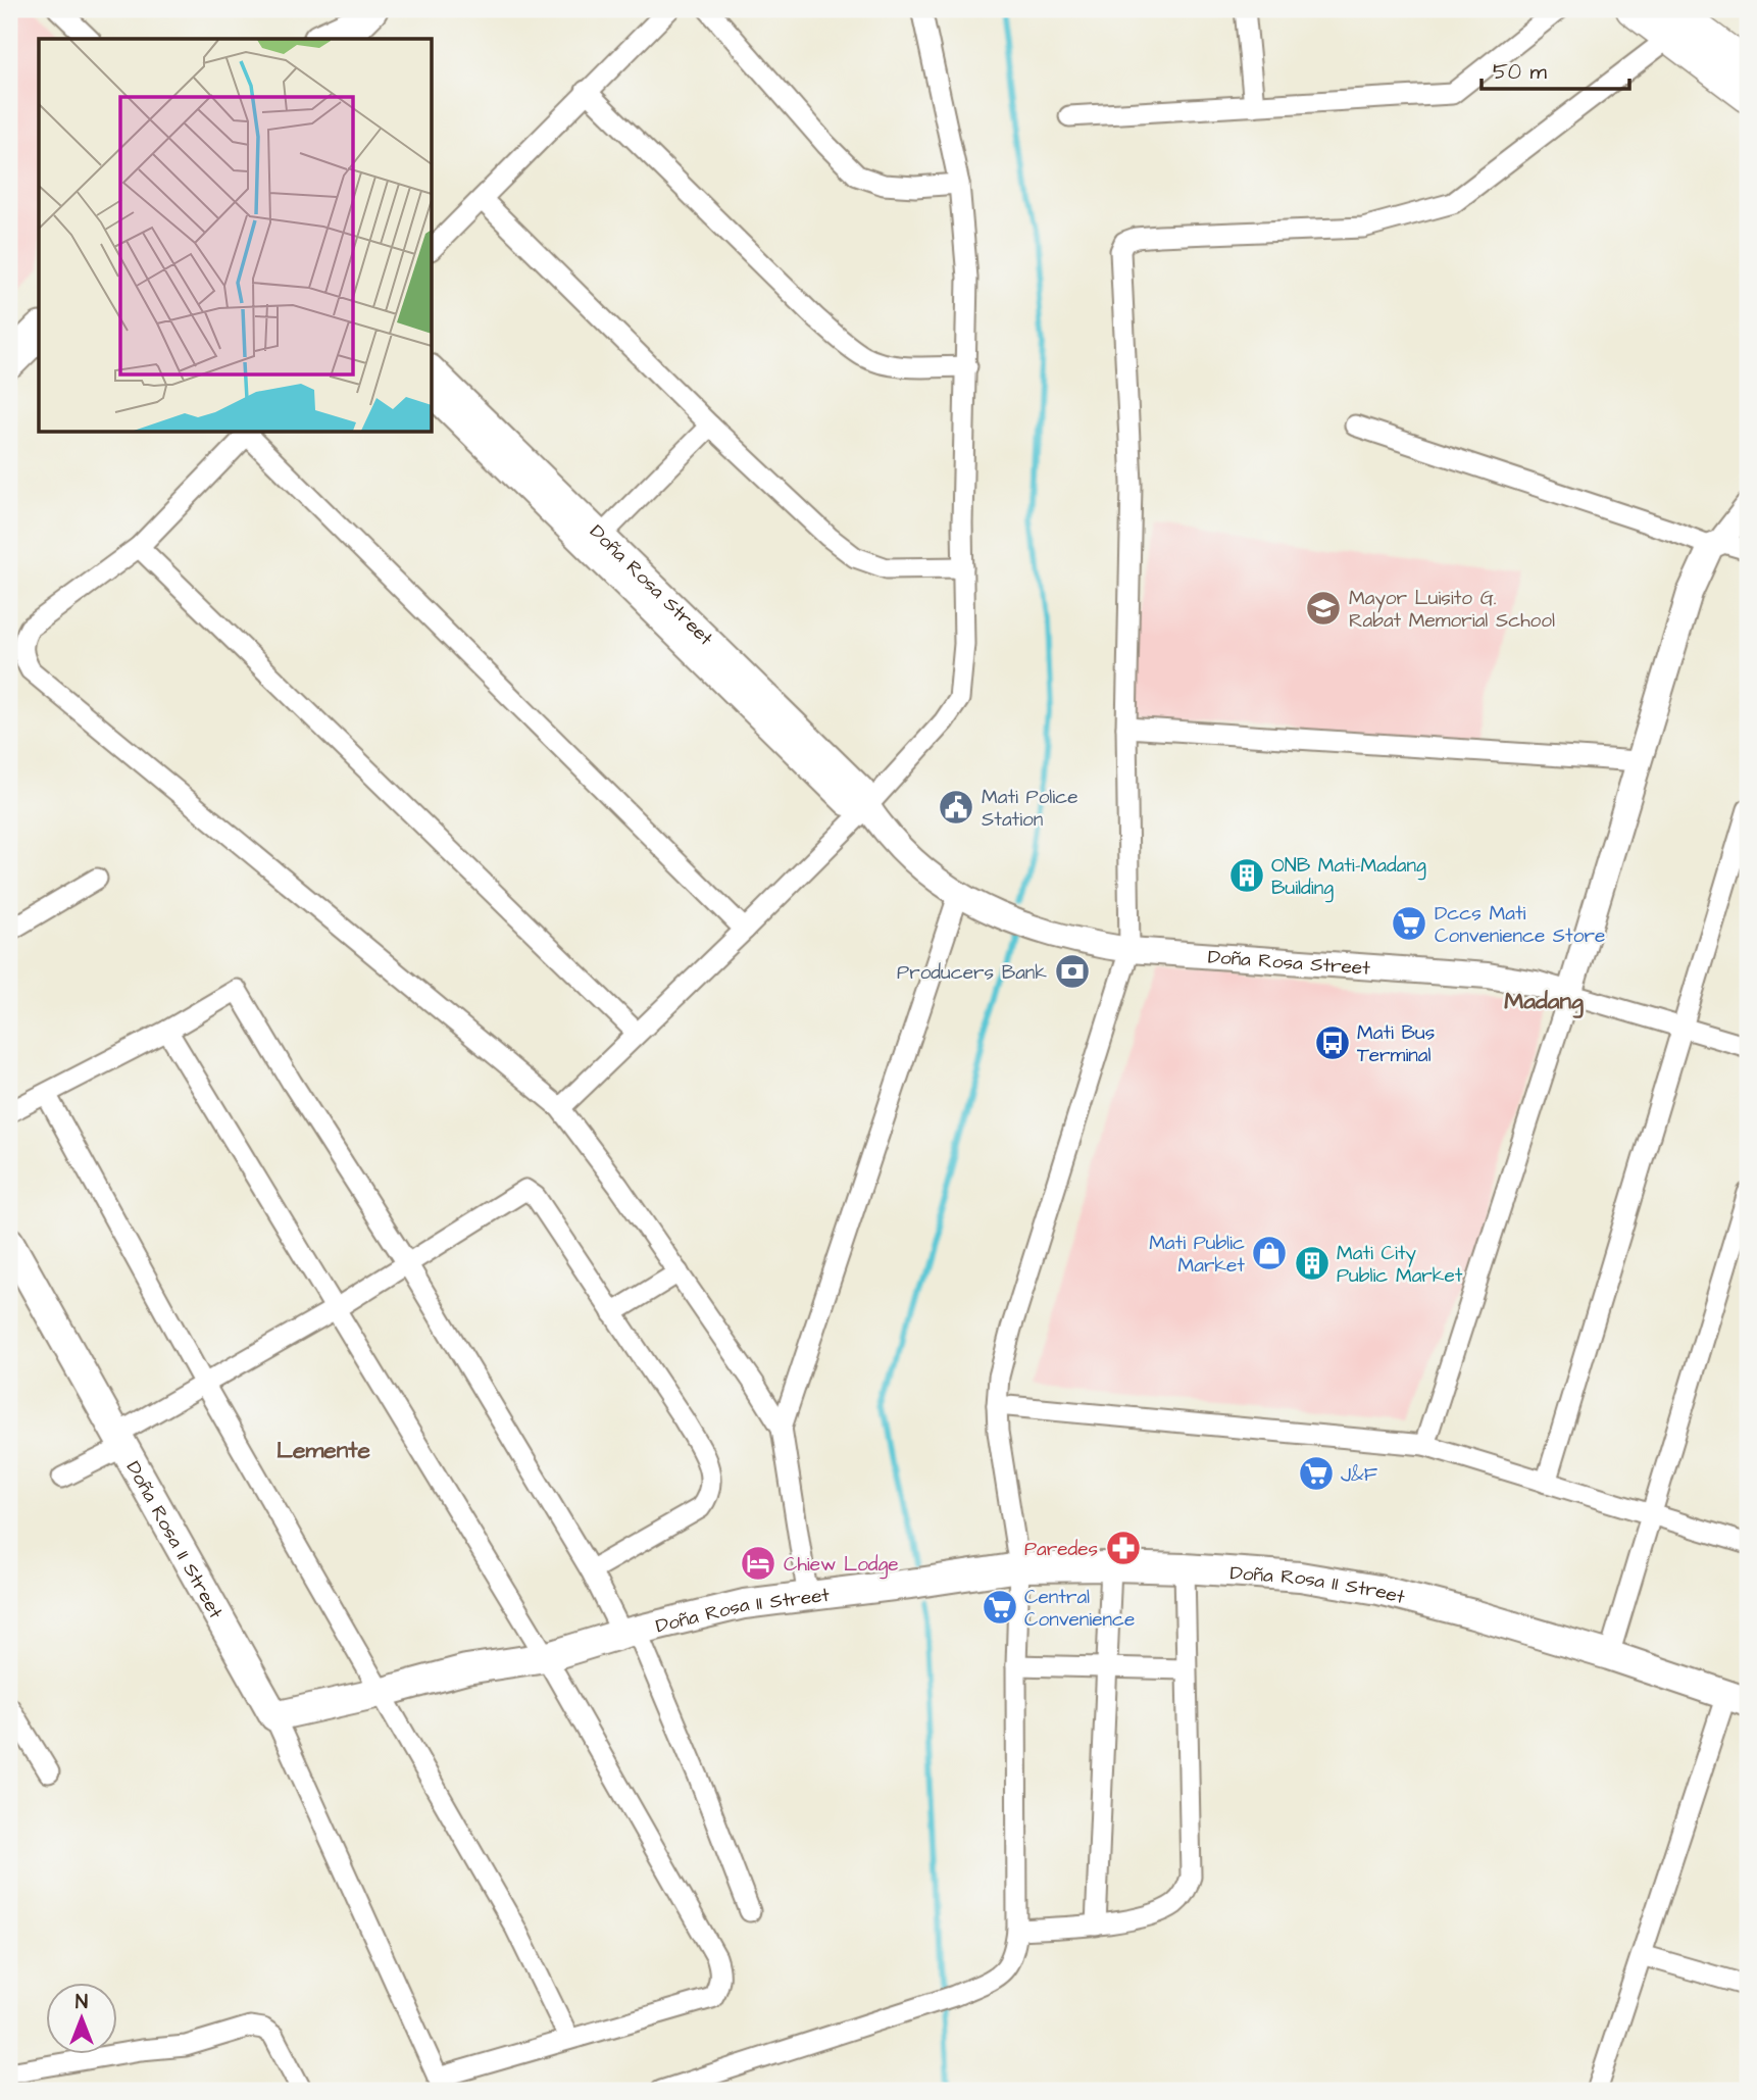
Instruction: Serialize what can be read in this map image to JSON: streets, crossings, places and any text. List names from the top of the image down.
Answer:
{
  "streets": {
    "main road": ["Doña Rosa II Street"],
    "street": ["Doña Rosa Street"]
  },
  "districts": ["Madang", "Lemente"],
  "places": {
    "school or university": ["Mayor Luisito G. Rabat Memorial School"],
    "public building": ["Mati Police Station"],
    "building": ["ONB Mati-Madang Building", "Mati City Public Market"],
    "supermarket": ["Dccs Mati Convenience Store", "J&F", "Central Convenience"],
    "bank": ["Producers Bank"],
    "bus stop": ["Mati Bus Terminal"],
    "shop": ["Mati Public Market"],
    "pharmacy": ["Paredes"],
    "hotel": ["Chiew Lodge"]
  },
  "scale_bar": "50 m",
  "north": "top"
}
